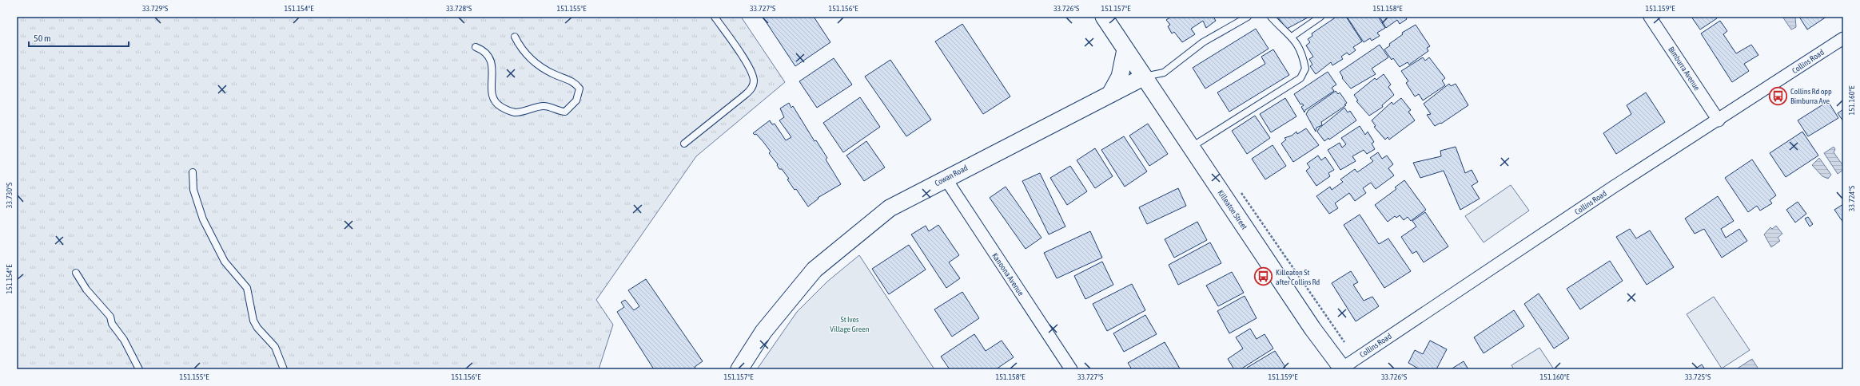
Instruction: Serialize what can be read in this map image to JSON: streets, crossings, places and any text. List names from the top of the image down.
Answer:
{
  "streets": {
    "street": [
      "Collins Road",
      "Bimburra Avenue",
      "Cowan Road",
      "Killeaton Street",
      "Kanoona Avenue"
    ]
  },
  "crossings": [
    ["Collins Road", "Bimburra Avenue"],
    ["Collins Road", "Killeaton Street"],
    ["Cowan Road", "Killeaton Street"],
    ["Cowan Road", "Kanoona Avenue"]
  ],
  "parks": ["St Ives Village Green"],
  "places": {
    "bus stop": ["Collins Rd opp Bimburra Ave", "Killeaton St after Collins Rd"]
  },
  "scale_bar": "50 m",
  "coordinates": [
    "33.729°S",
    "151.154°E",
    "33.728°S",
    "151.155°E",
    "33.727°S",
    "151.156°E",
    "33.726°S",
    "151.157°E",
    "151.158°E",
    "151.159°E",
    "151.160°E",
    "33.730°S",
    "33.724°S",
    "33.725°S"
  ]
}
